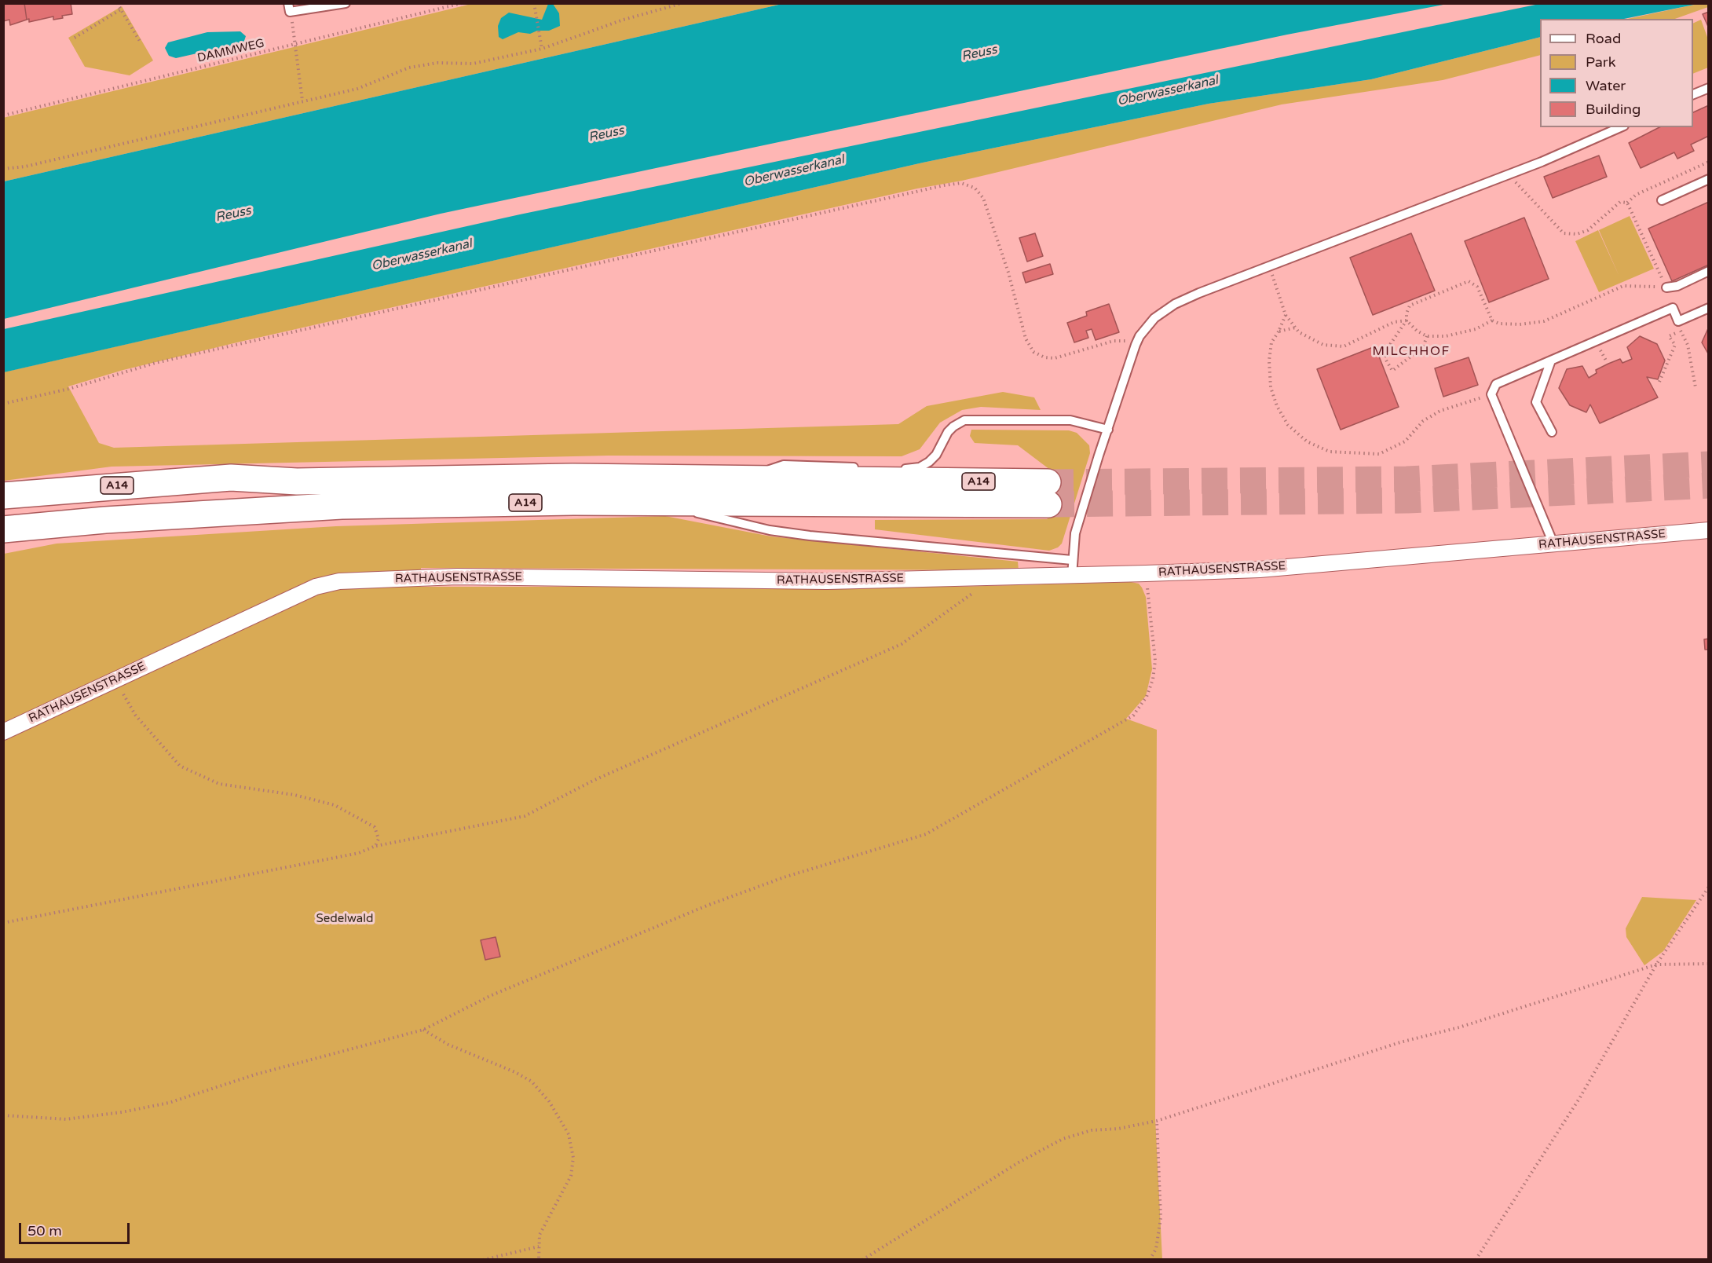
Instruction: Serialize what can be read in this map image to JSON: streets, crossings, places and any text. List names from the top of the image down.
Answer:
{
  "streets": {
    "highway": ["A14"],
    "street": ["RATHAUSENSTRASSE"],
    "path": ["DAMMWEG"]
  },
  "districts": ["MILCHHOF"],
  "water": ["Reuss", "Oberwasserkanal"],
  "parks": ["Sedelwald"],
  "legend": [
    "Road",
    "Park",
    "Water",
    "Building"
  ],
  "scale_bar": "50 m"
}
